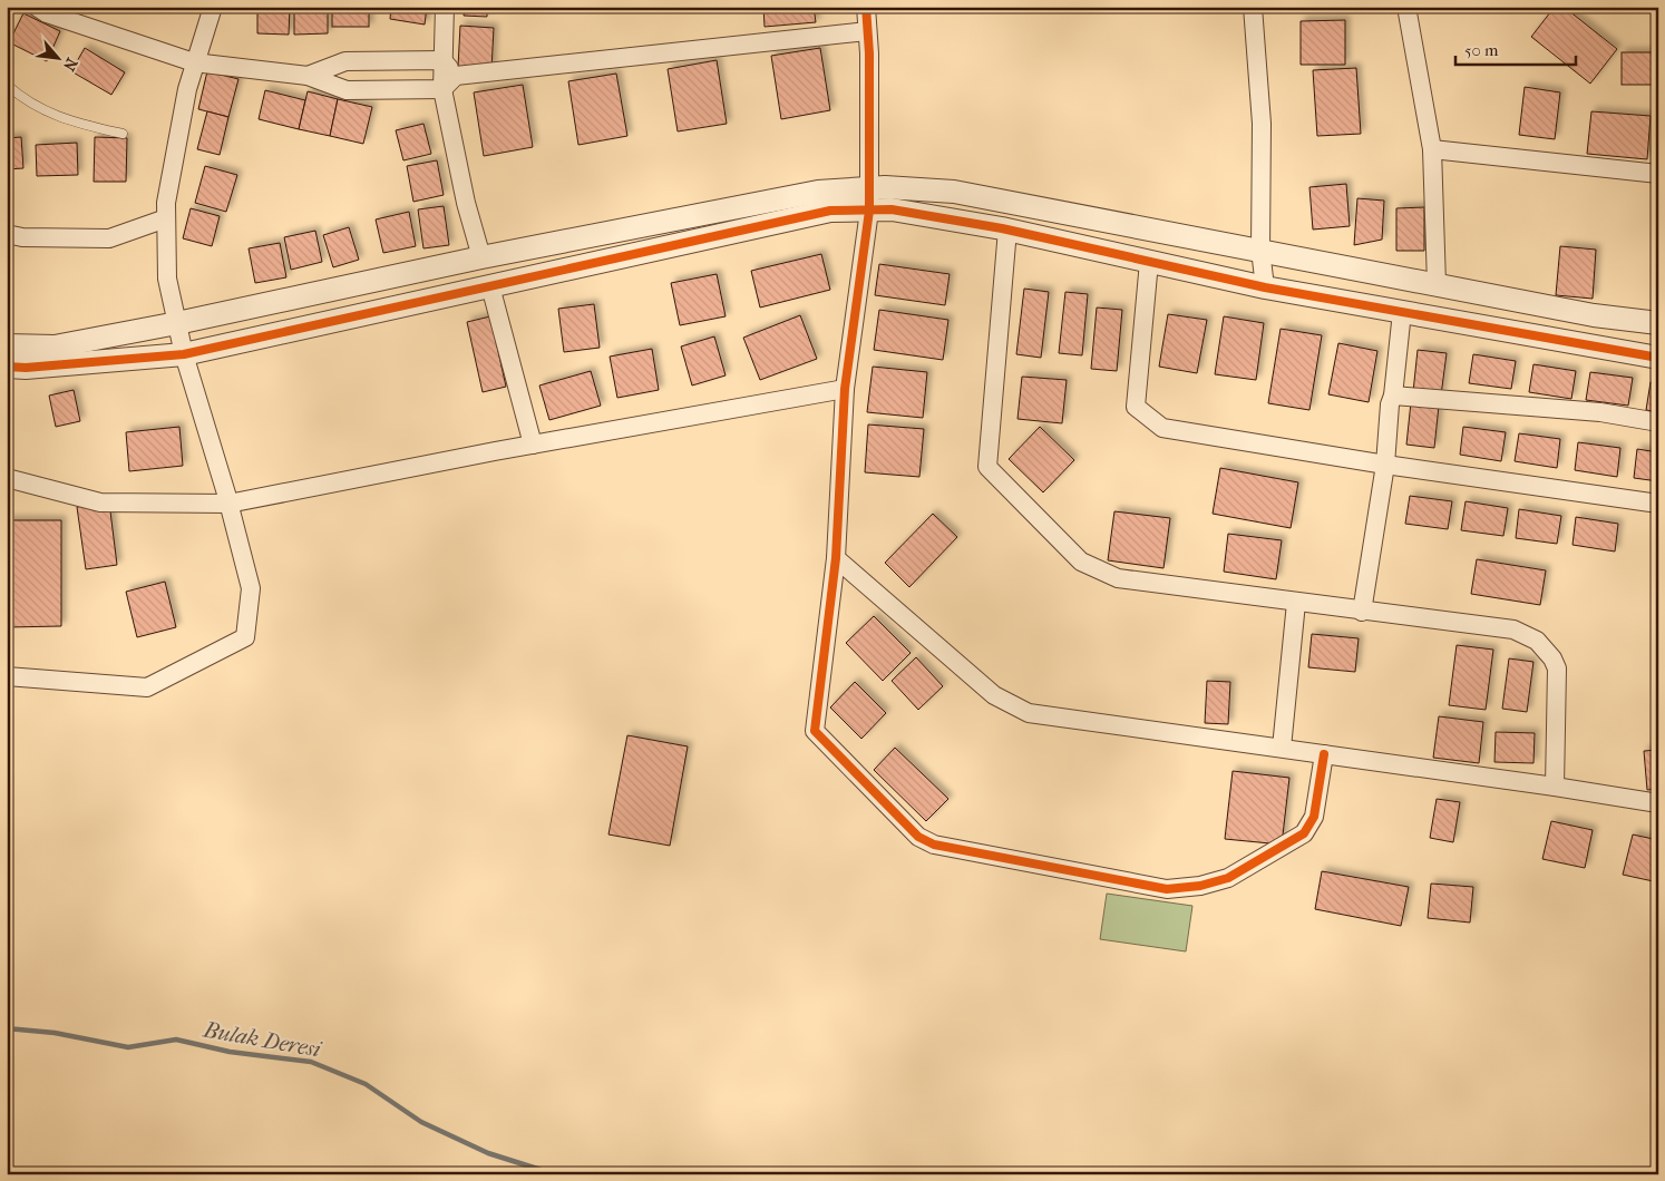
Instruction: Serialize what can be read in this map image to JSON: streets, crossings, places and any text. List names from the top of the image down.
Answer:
{
  "water": ["Bulak Deresi"],
  "scale_bar": "50 m",
  "north": "bottom right"
}
